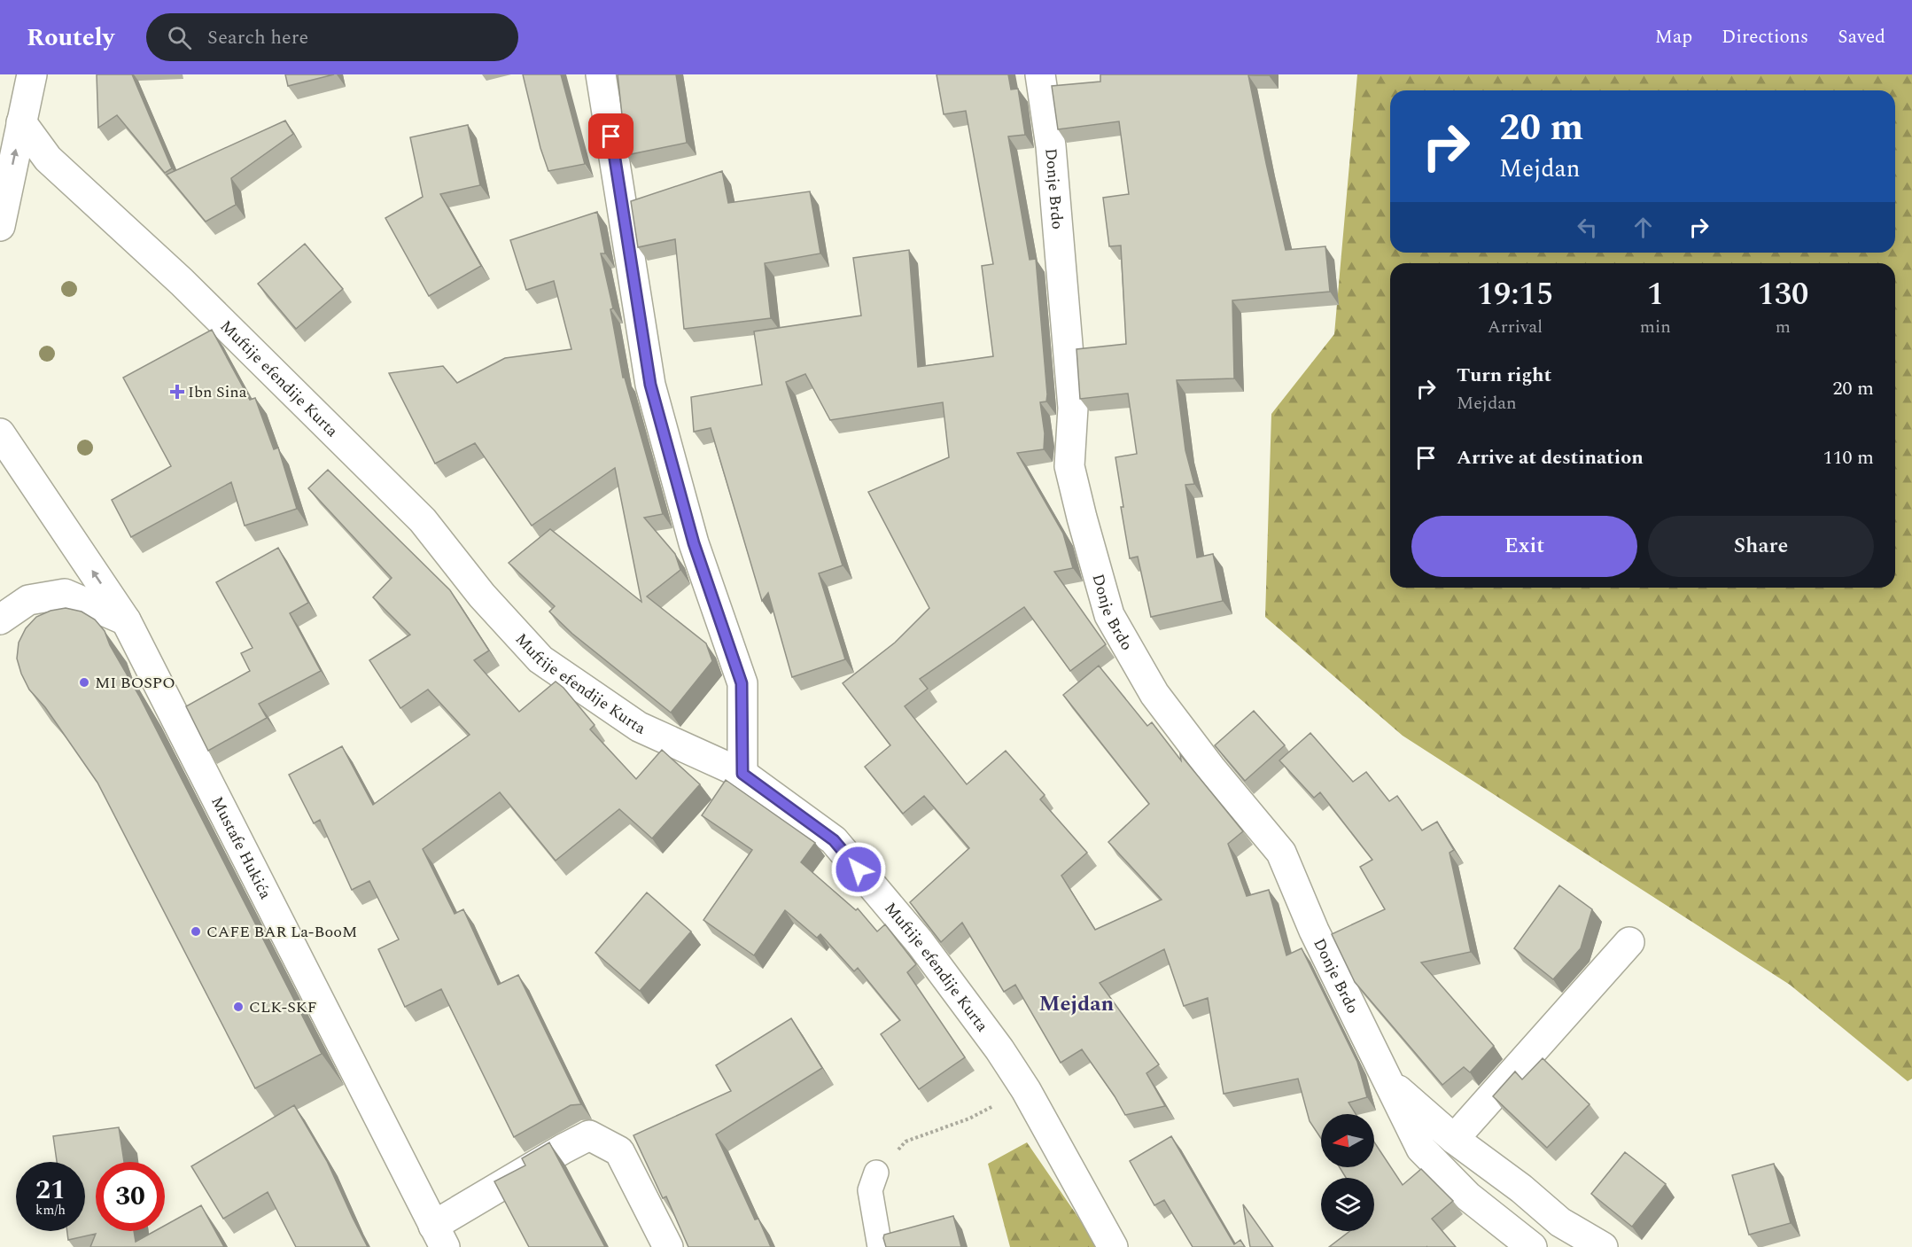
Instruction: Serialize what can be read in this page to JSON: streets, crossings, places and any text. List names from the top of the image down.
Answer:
{
  "streets": {
    "street": ["Donje Brdo", "Muftije efendije Kurta", "Mustafe Hukića"]
  },
  "districts": ["Mejdan"],
  "places": {
    "health": ["Ibn Sina"],
    "other": ["MI BOSPO", "CAFE BAR La-BooM", "CLK-SKF"]
  },
  "north": "left",
  "page": {
    "header": "Routely",
    "search": "Search here",
    "nav": ["Map", "Directions", "Saved"],
    "turn": ["20 m", "Mejdan"],
    "eta": [
      "19:15",
      "Arrival",
      "1",
      "min",
      "130",
      "m"
    ],
    "list": [
      {
        "name": "Turn right",
        "note": "Mejdan",
        "value": "20 m"
      },
      {
        "name": "Arrive at destination",
        "value": "110 m"
      }
    ],
    "buttons": ["Exit", "Share"],
    "speed": "21 km/h",
    "limit": "30"
  }
}
